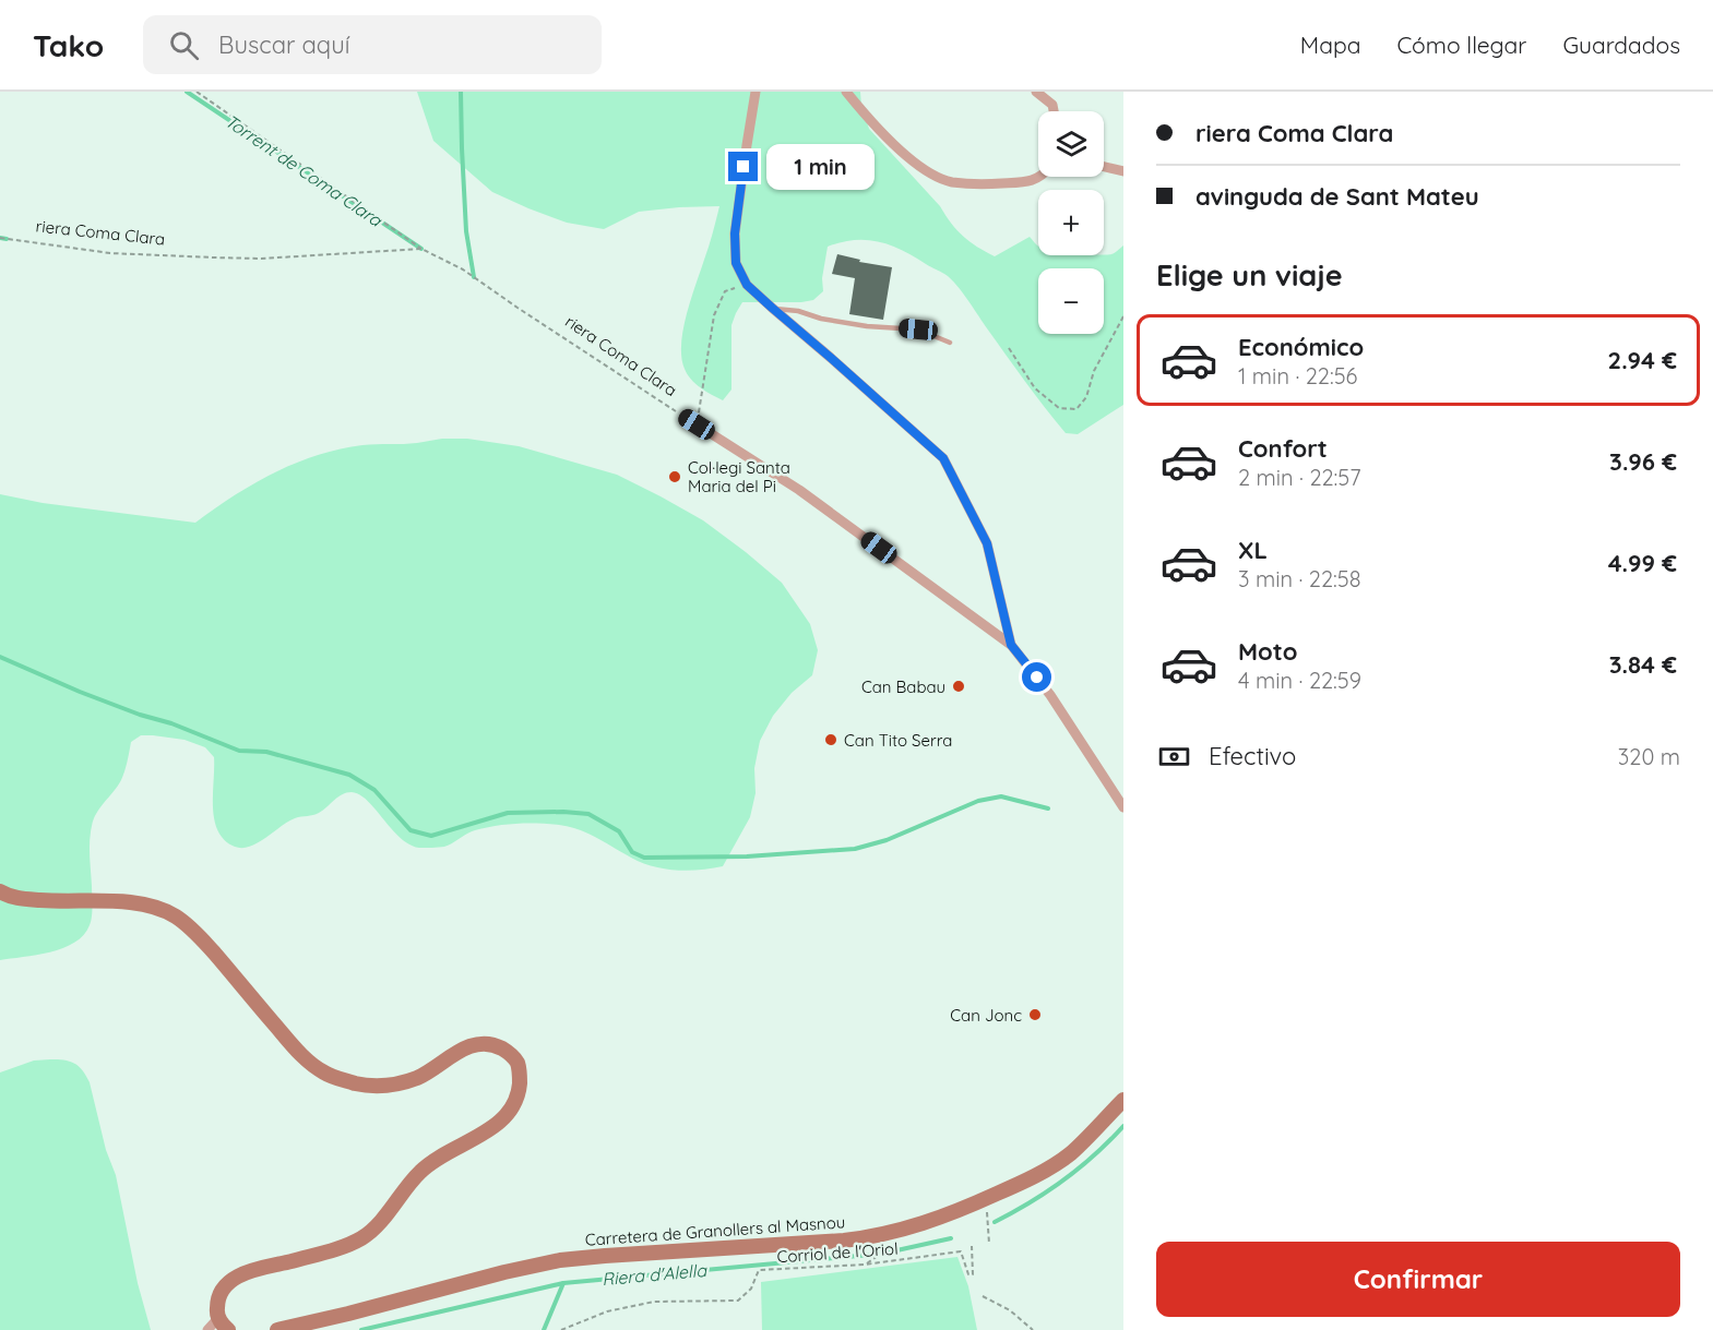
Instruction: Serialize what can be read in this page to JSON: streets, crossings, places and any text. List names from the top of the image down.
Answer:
{
  "streets": {
    "main road": ["Carretera de Granollers al Masnou"],
    "street": ["riera Coma Clara"],
    "path": ["Corriol de l'Oriol"]
  },
  "water": ["Torrent de Coma Clara", "Riera d'Alella"],
  "places": [
    "Col·legi Santa Maria del Pi",
    "Can Babau",
    "Can Tito Serra",
    "Can Jonc"
  ],
  "page": {
    "header": "Tako",
    "search": "Buscar aquí",
    "nav": ["Mapa", "Cómo llegar", "Guardados"],
    "banner": ["riera Coma Clara", "avinguda de Sant Mateu"],
    "map_buttons": ["+", "−"],
    "bubble": "1 min",
    "heading": "Elige un viaje",
    "list": [
      {
        "name": "Económico",
        "note": "1 min · 22:56",
        "value": "2.94 €"
      },
      {
        "name": "Confort",
        "note": "2 min · 22:57",
        "value": "3.96 €"
      },
      {
        "name": "XL",
        "note": "3 min · 22:58",
        "value": "4.99 €"
      },
      {
        "name": "Moto",
        "note": "4 min · 22:59",
        "value": "3.84 €"
      }
    ],
    "pay": ["Efectivo", "320 m"],
    "buttons": "Confirmar"
  }
}
